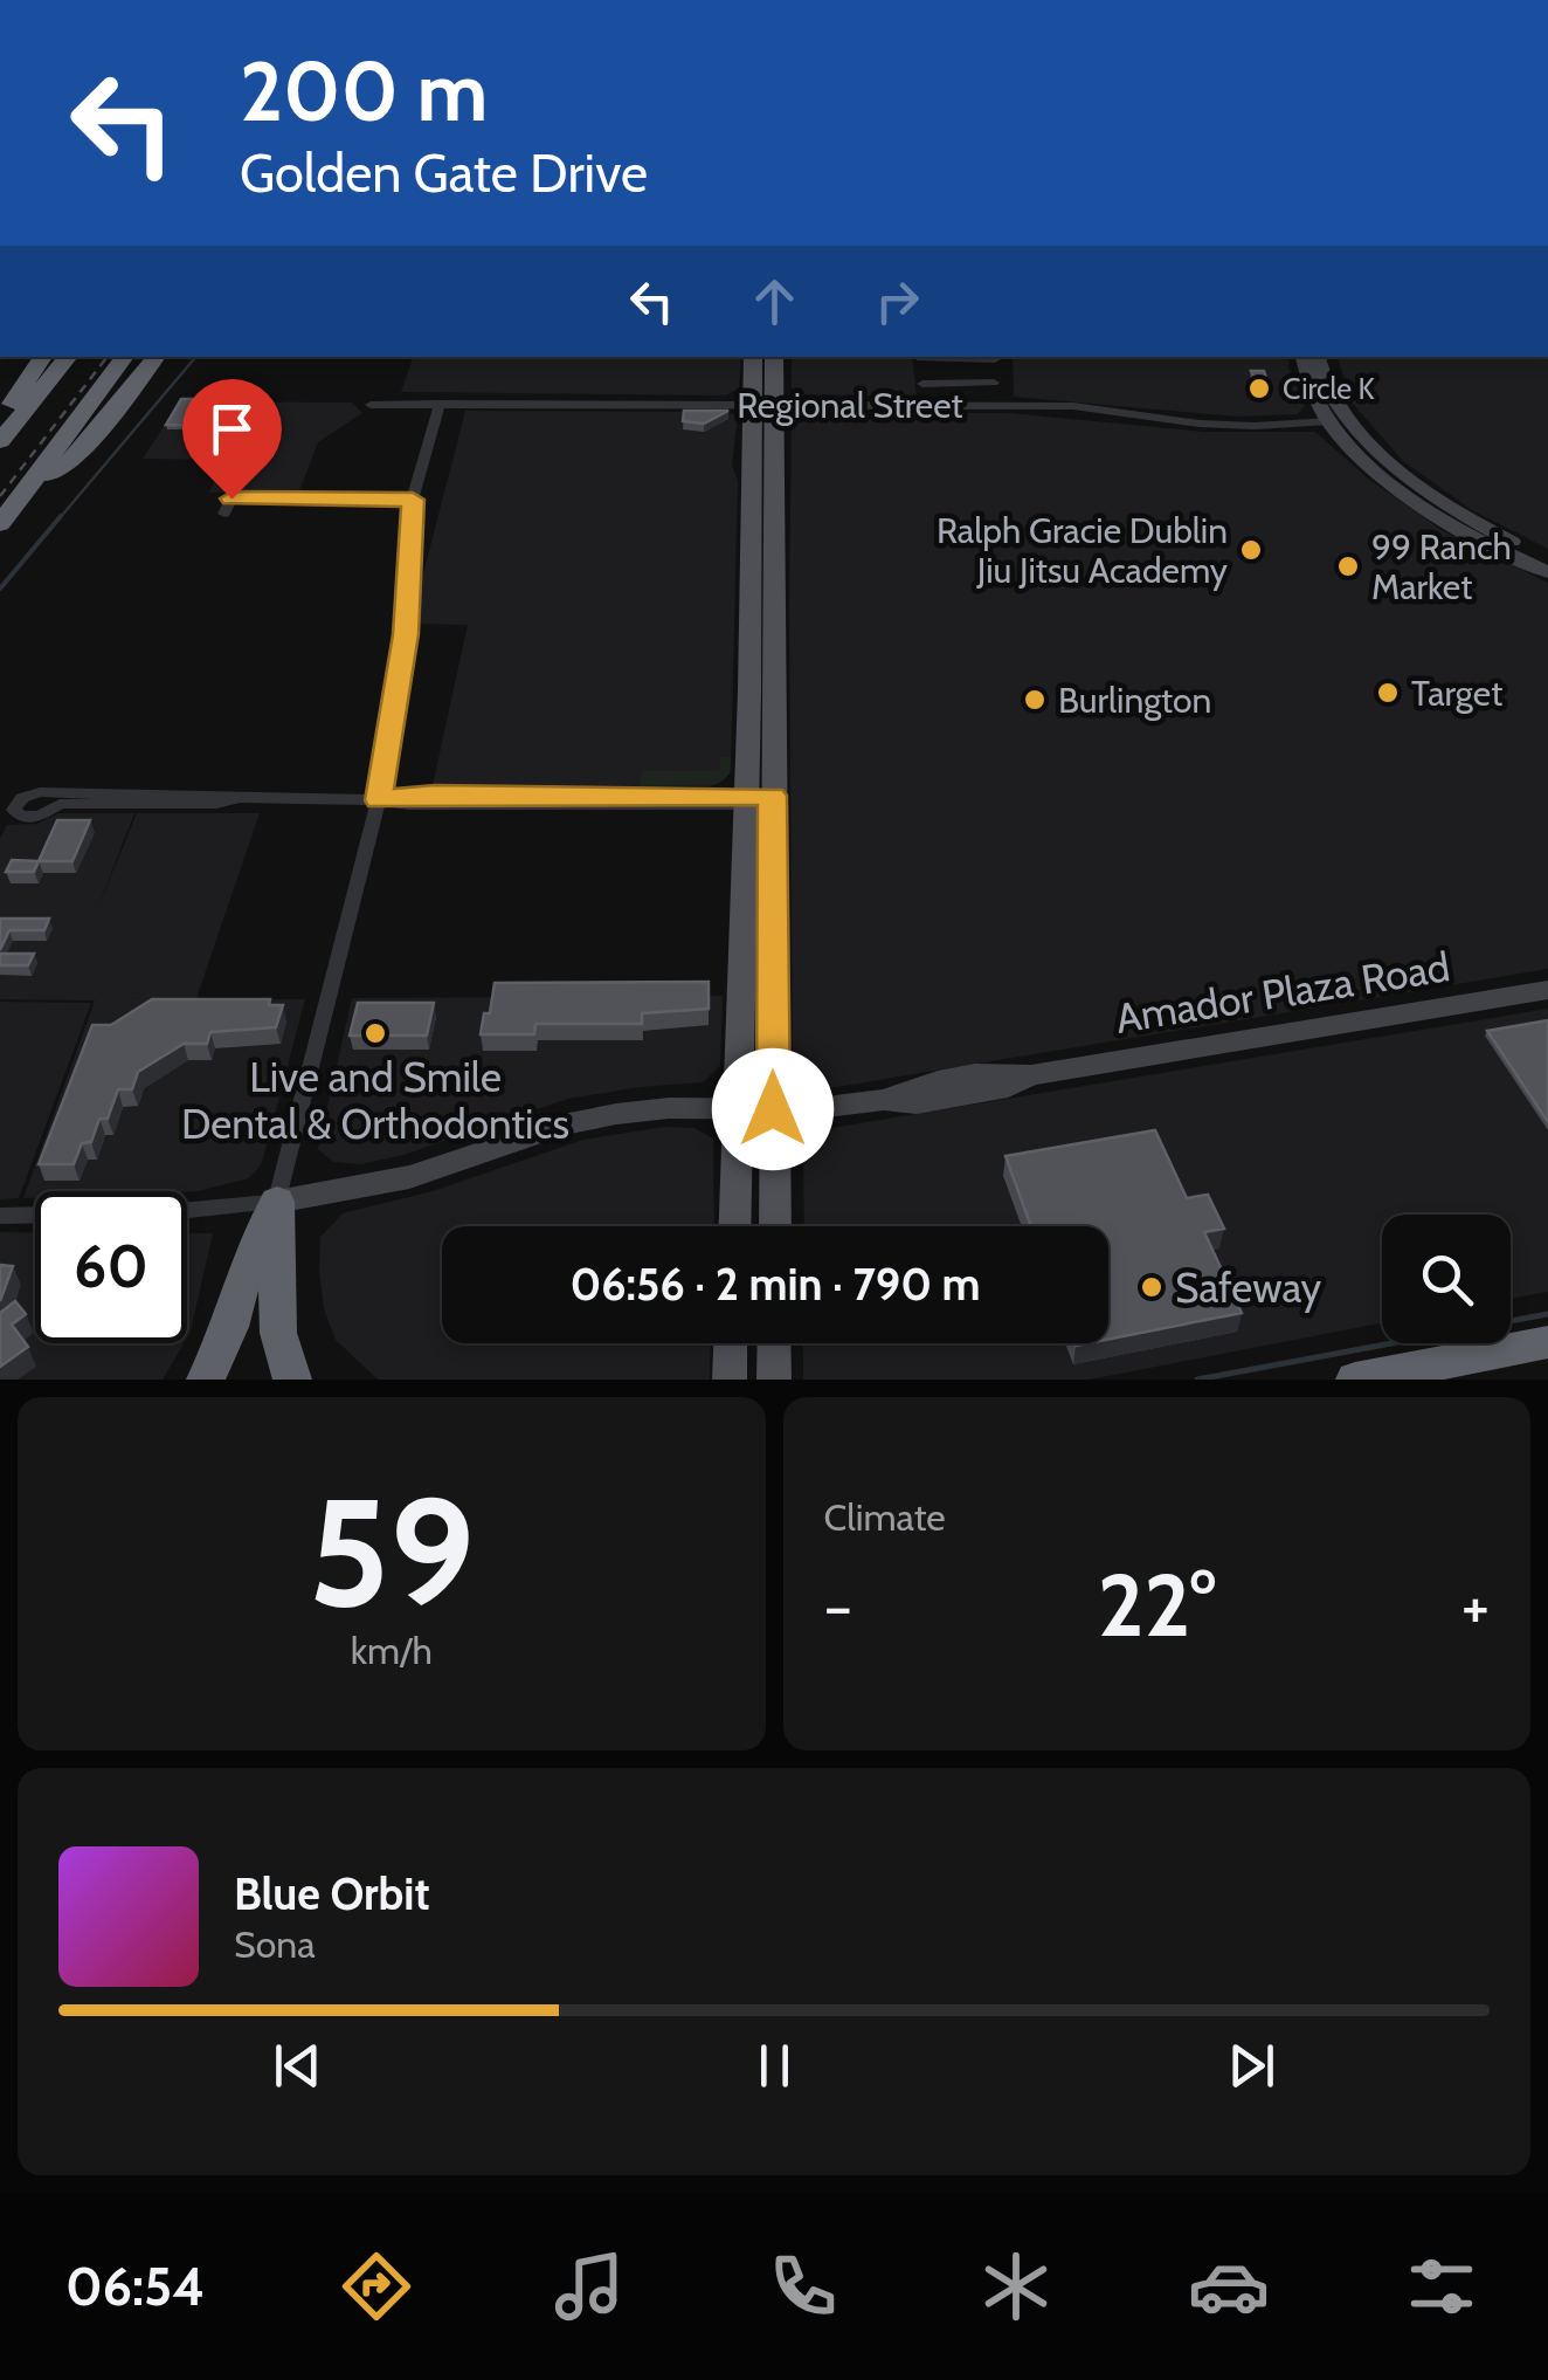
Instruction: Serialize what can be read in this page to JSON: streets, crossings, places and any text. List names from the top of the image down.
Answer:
{
  "streets": {
    "street": ["Regional Street", "Amador Plaza Road"]
  },
  "places": [
    "Circle K",
    "Ralph Gracie Dublin Jiu Jitsu Academy",
    "99 Ranch Market",
    "Target",
    "Burlington",
    "Live and Smile Dental & Orthodontics",
    "Safeway"
  ],
  "page": {
    "turn": ["200 m", "Golden Gate Drive"],
    "limit": "60",
    "trip": "06:56 · 2 min · 790 m",
    "tile": [
      ["59", "km/h"],
      "Climate"
    ],
    "heat": ["−", "22°", "+"],
    "song": ["Blue Orbit", "Sona"],
    "tabs": "06:54"
  }
}
